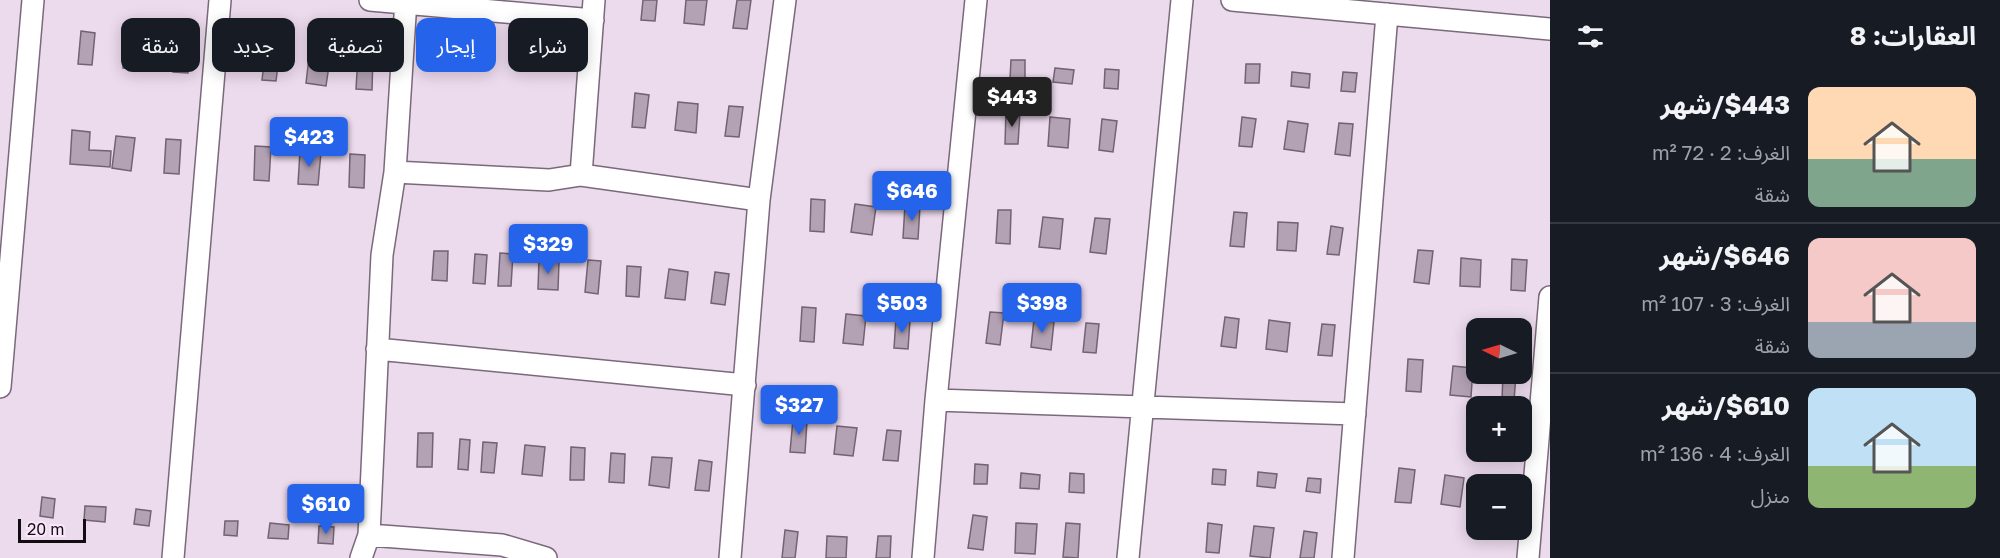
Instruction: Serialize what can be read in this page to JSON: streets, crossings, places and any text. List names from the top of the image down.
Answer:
{
  "scale_bar": "20 m",
  "north": "left",
  "page": {
    "heading": "العقارات: 8",
    "chip": [
      "شراء",
      "إيجار",
      "تصفية",
      "جديد",
      "شقة"
    ],
    "list": [
      {
        "name": "$443/شهر",
        "note": "الغرف: 2 · 72 m² · شقة"
      },
      {
        "name": "$646/شهر",
        "note": "الغرف: 3 · 107 m² · شقة"
      },
      {
        "name": "$610/شهر",
        "note": "الغرف: 4 · 136 m² · منزل"
      }
    ],
    "price": [
      "$443",
      "$423",
      "$646",
      "$329",
      "$503",
      "$398",
      "$327",
      "$610"
    ],
    "map_buttons": ["+", "−"],
    "scale": "20 m"
  }
}
